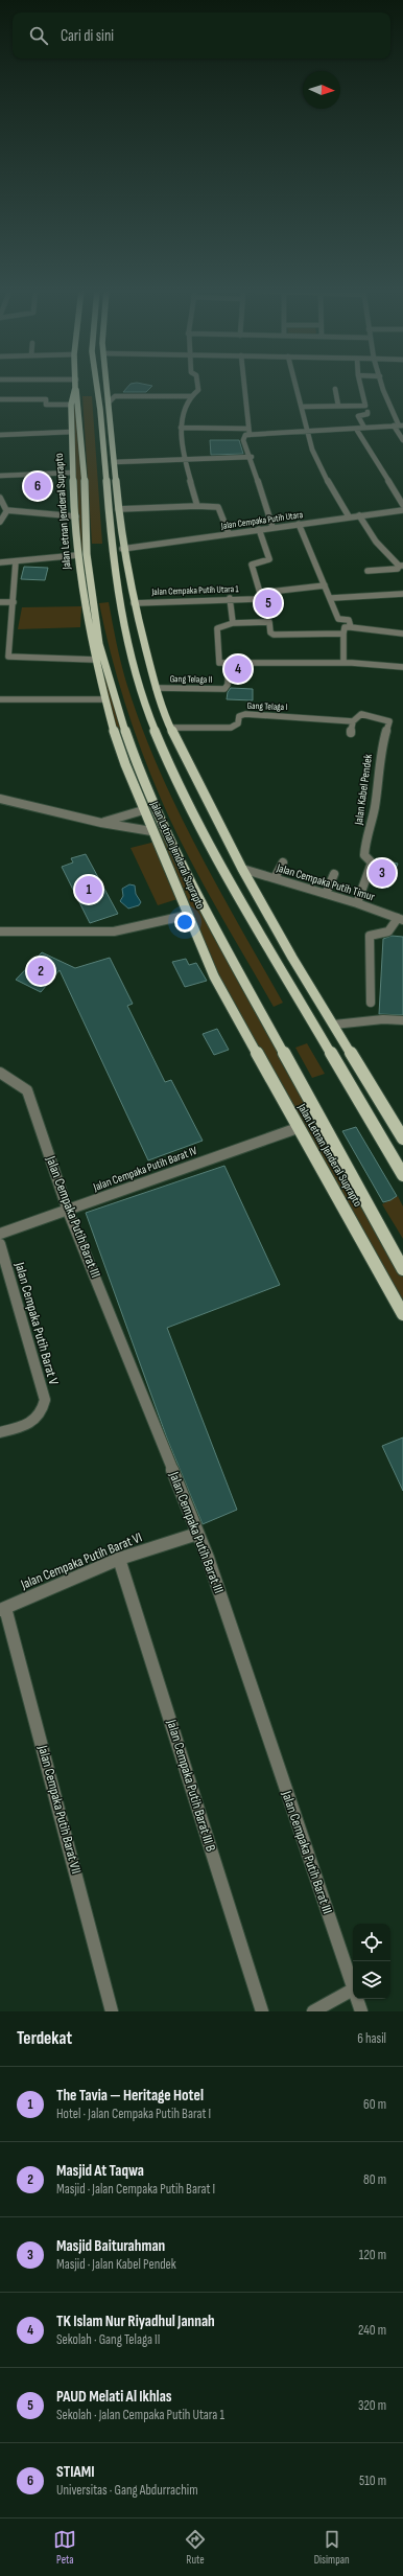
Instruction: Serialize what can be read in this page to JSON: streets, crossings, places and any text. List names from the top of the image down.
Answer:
{
  "streets": {
    "main road": ["Jalan Letnan Jenderal Suprapto"],
    "street": [
      "Jalan Cempaka Putih Utara",
      "Jalan Cempaka Putih Utara 1",
      "Gang Telaga II",
      "Gang Telaga I",
      "Jalan Kabel Pendek",
      "Jalan Cempaka Putih Timur",
      "Jalan Cempaka Putih Barat IV",
      "Jalan Cempaka Putih Barat III",
      "Jalan Cempaka Putih Barat V",
      "Jalan Cempaka Putih Barat VI",
      "Jalan Cempaka Putih Barat III B",
      "Jalan Cempaka Putih Barat VII"
    ]
  },
  "crossings": [
    ["Jalan Letnan Jenderal Suprapto", "Jalan Cempaka Putih Barat IV"],
    ["Gang Telaga I", "Jalan Kabel Pendek"],
    ["Jalan Kabel Pendek", "Jalan Cempaka Putih Timur"],
    ["Jalan Cempaka Putih Barat IV", "Jalan Cempaka Putih Barat III"],
    ["Jalan Cempaka Putih Barat III", "Jalan Cempaka Putih Barat VI"],
    ["Jalan Cempaka Putih Barat VI", "Jalan Cempaka Putih Barat III B"],
    ["Jalan Cempaka Putih Barat VI", "Jalan Cempaka Putih Barat VII"]
  ],
  "north": "right",
  "page": {
    "search": "Cari di sini",
    "pins": [
      "6",
      "5",
      "4",
      "3",
      "1",
      "2"
    ],
    "heading": ["Terdekat", "6 hasil"],
    "list": [
      {
        "mark": "1",
        "name": "The Tavia — Heritage Hotel",
        "note": "Hotel · Jalan Cempaka Putih Barat I",
        "value": "60 m"
      },
      {
        "mark": "2",
        "name": "Masjid At Taqwa",
        "note": "Masjid · Jalan Cempaka Putih Barat I",
        "value": "80 m"
      },
      {
        "mark": "3",
        "name": "Masjid Baiturahman",
        "note": "Masjid · Jalan Kabel Pendek",
        "value": "120 m"
      },
      {
        "mark": "4",
        "name": "TK Islam Nur Riyadhul Jannah",
        "note": "Sekolah · Gang Telaga II",
        "value": "240 m"
      },
      {
        "mark": "5",
        "name": "PAUD Melati Al Ikhlas",
        "note": "Sekolah · Jalan Cempaka Putih Utara 1",
        "value": "320 m"
      },
      {
        "mark": "6",
        "name": "STIAMI",
        "note": "Universitas · Gang Abdurrachim",
        "value": "510 m"
      }
    ],
    "nav": ["Peta", "Rute", "Disimpan"]
  }
}
